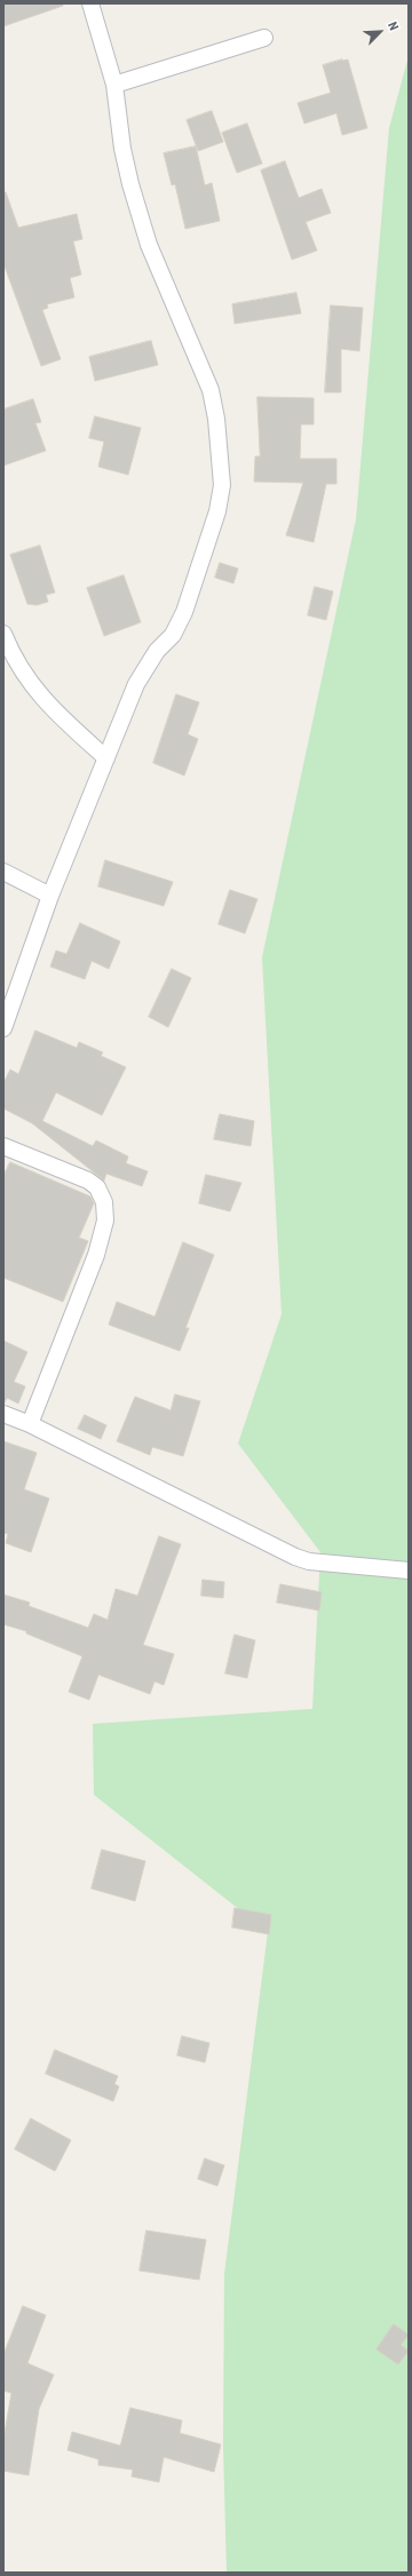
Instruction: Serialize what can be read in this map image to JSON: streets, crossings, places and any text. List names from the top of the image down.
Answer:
{
  "north": "top right"
}
